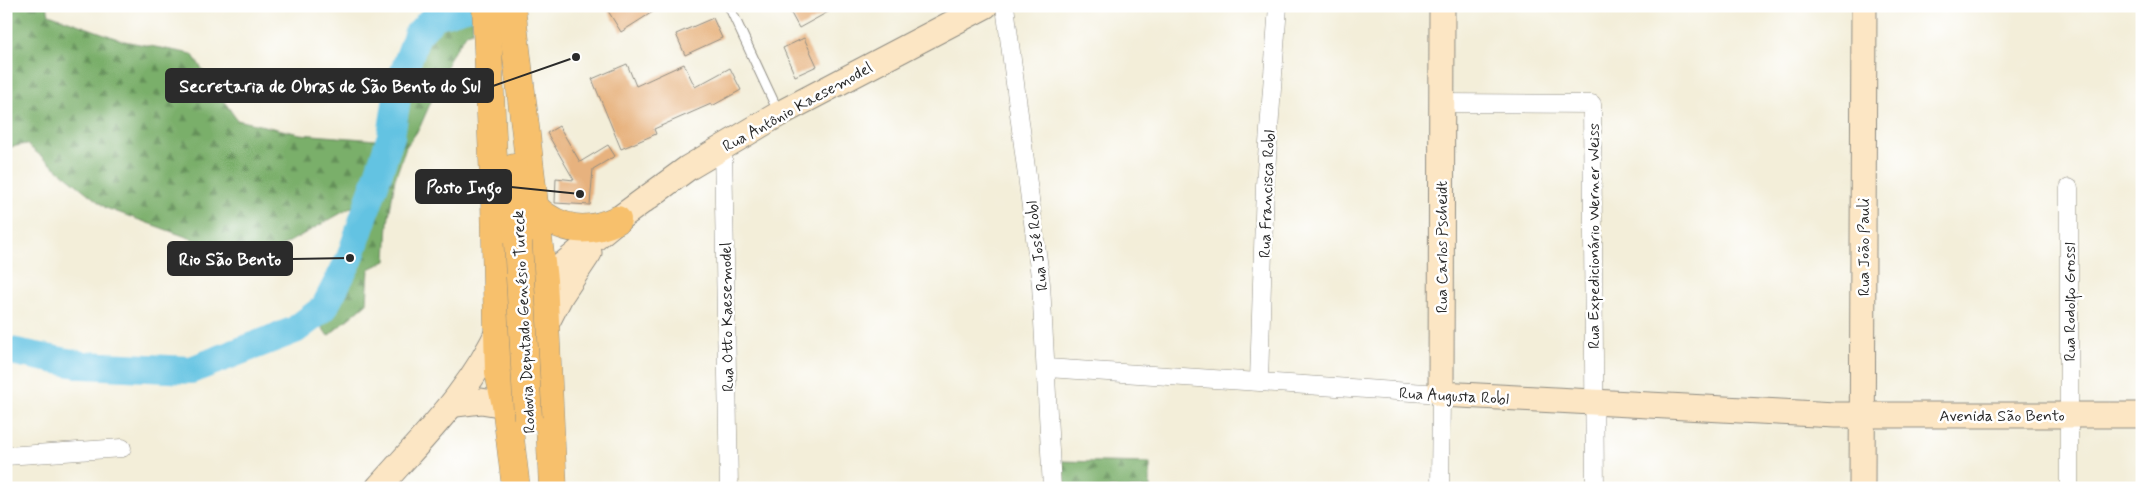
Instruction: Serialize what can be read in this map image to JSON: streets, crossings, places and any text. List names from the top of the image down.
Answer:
{
  "streets": {
    "main road": [
      "Rua Antônio Kaesemodel",
      "Rua Carlos Pscheidt",
      "Rua João Pauli",
      "Rodovia Deputado Genésio Tureck",
      "Rua Augusta Robl",
      "Avenida São Bento"
    ],
    "street": [
      "Rua Francisca Robl",
      "Rua Expedicionário Werner Weiss",
      "Rua José Robl",
      "Rua Rodolfo Grossl",
      "Rua Otto Kaesemodel"
    ]
  },
  "crossings": [
    ["Rua Antônio Kaesemodel", "Rua Otto Kaesemodel"],
    ["Rua Francisca Robl", "Rua Augusta Robl"],
    ["Rua Expedicionário Werner Weiss", "Rua Carlos Pscheidt"],
    ["Rua Expedicionário Werner Weiss", "Rua Augusta Robl"],
    ["Rua José Robl", "Rua Augusta Robl"],
    ["Rua Carlos Pscheidt", "Rua Augusta Robl"],
    ["Rua João Pauli", "Rua Augusta Robl"],
    ["Rua João Pauli", "Avenida São Bento"],
    ["Rua Rodolfo Grossl", "Avenida São Bento"],
    ["Rua Augusta Robl", "Avenida São Bento"]
  ],
  "places": ["Secretaria de Obras de São Bento do Sul", "Posto Ingo", "Rio São Bento"]
}
